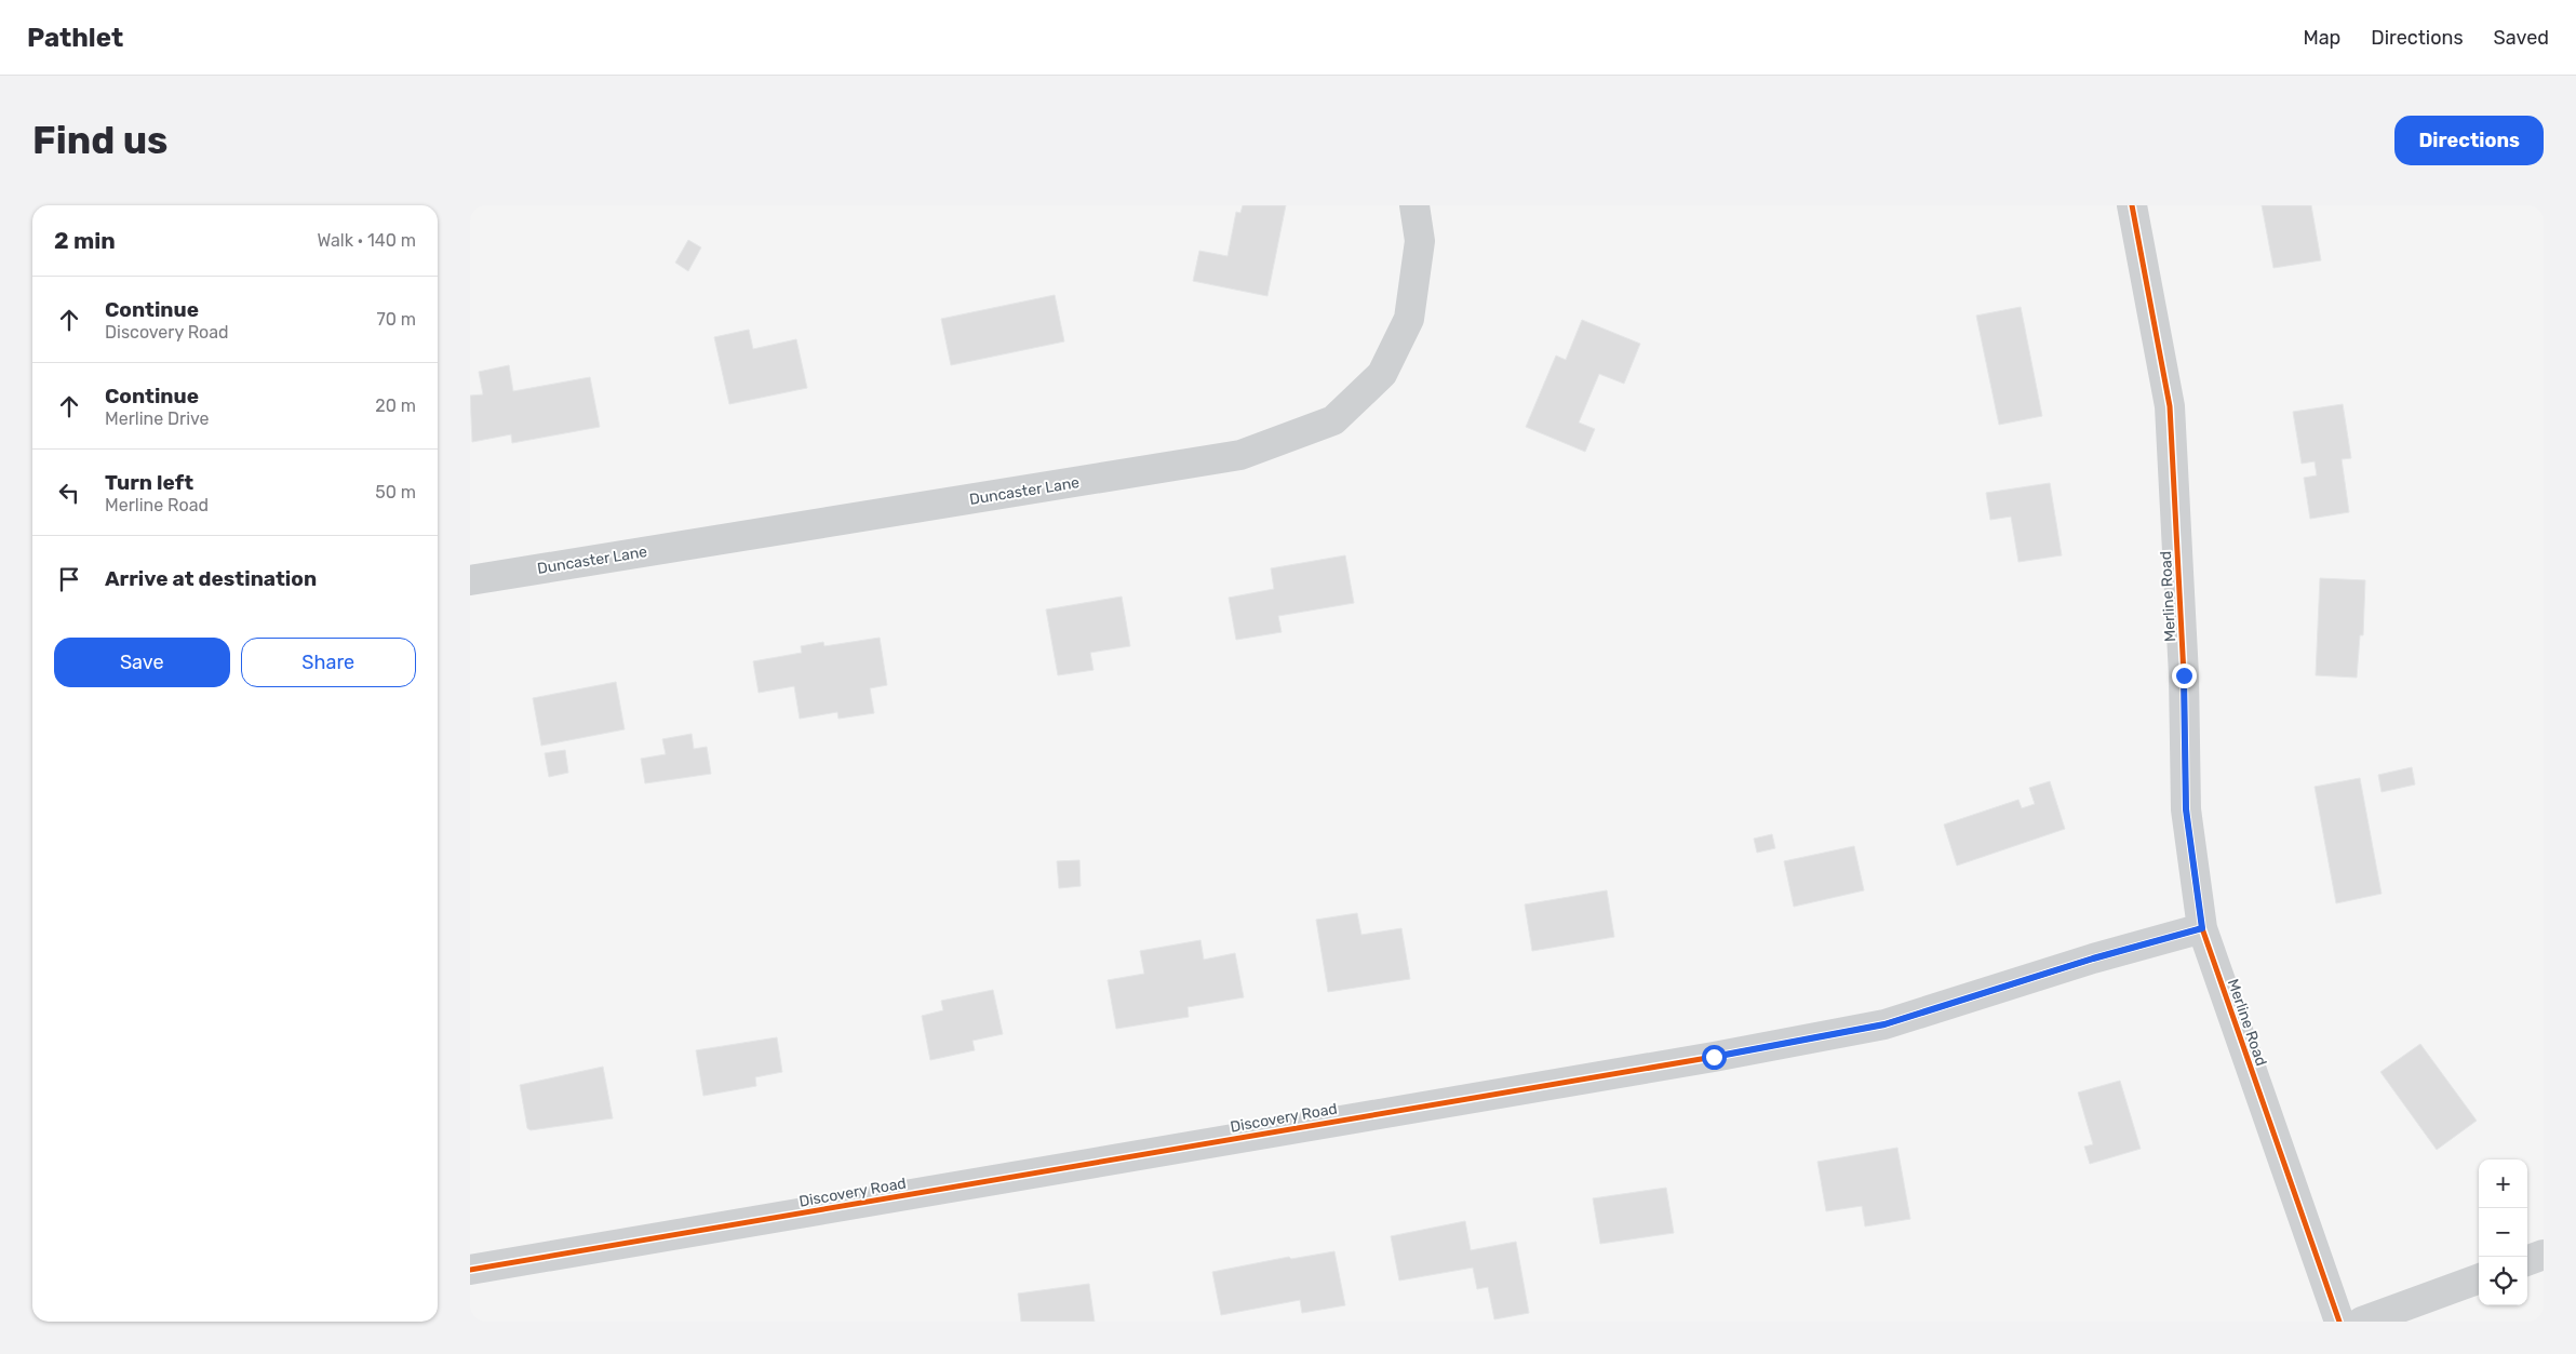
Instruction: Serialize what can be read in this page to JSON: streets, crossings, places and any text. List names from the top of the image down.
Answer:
{
  "streets": {
    "street": ["Duncaster Lane", "Merline Road", "Discovery Road"]
  },
  "crossings": [
    ["Merline Road", "Discovery Road"]
  ],
  "page": {
    "header": "Pathlet",
    "nav": ["Map", "Directions", "Saved"],
    "buttons": [
      "Directions",
      ["Save", "Share"]
    ],
    "title": "Find us",
    "heading": ["2 min", "Walk · 140 m"],
    "list": [
      ["Continue", "Discovery Road", "70 m"],
      ["Continue", "Merline Drive", "20 m"],
      ["Turn left", "Merline Road", "50 m"],
      "Arrive at destination"
    ],
    "map_buttons": ["+", "−"]
  }
}
